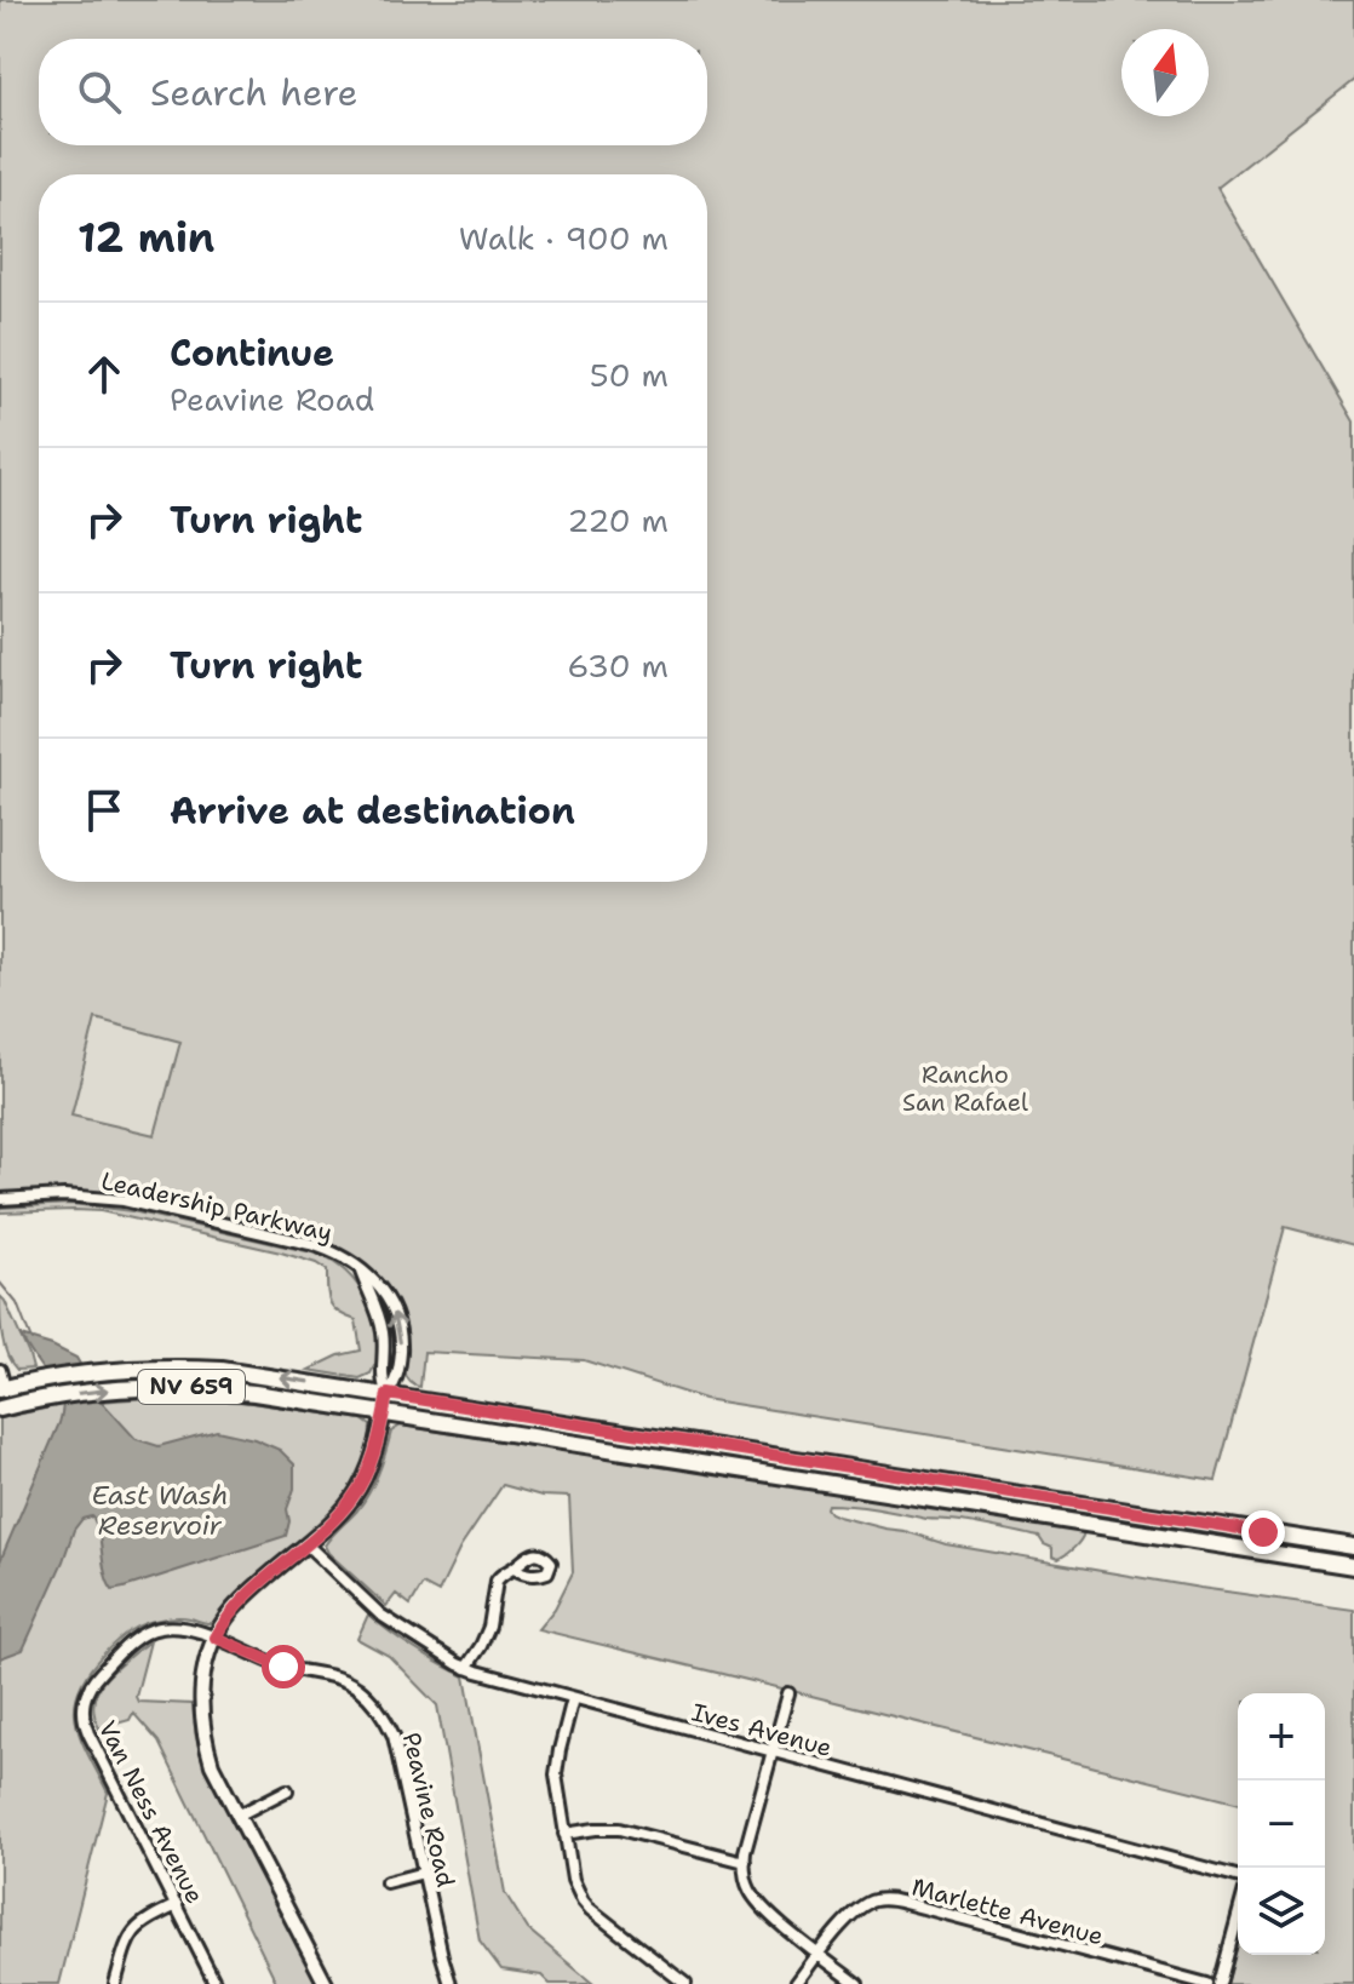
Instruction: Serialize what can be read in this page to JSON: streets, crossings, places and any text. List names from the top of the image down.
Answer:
{
  "streets": {
    "main road": ["NV 659"],
    "street": [
      "Leadership Parkway",
      "Ives Avenue",
      "Peavine Road",
      "Van Ness Avenue",
      "Marlette Avenue"
    ]
  },
  "crossings": [
    ["Leadership Parkway", "NV 659"],
    ["Peavine Road", "Van Ness Avenue"]
  ],
  "water": ["East Wash Reservoir"],
  "parks": ["Rancho San Rafael"],
  "north": "top",
  "page": {
    "search": "Search here",
    "heading": ["12 min", "Walk · 900 m"],
    "list": [
      ["Continue", "Peavine Road", "50 m"],
      ["Turn right", "220 m"],
      ["Turn right", "630 m"],
      "Arrive at destination"
    ],
    "map_buttons": ["+", "−"]
  }
}
